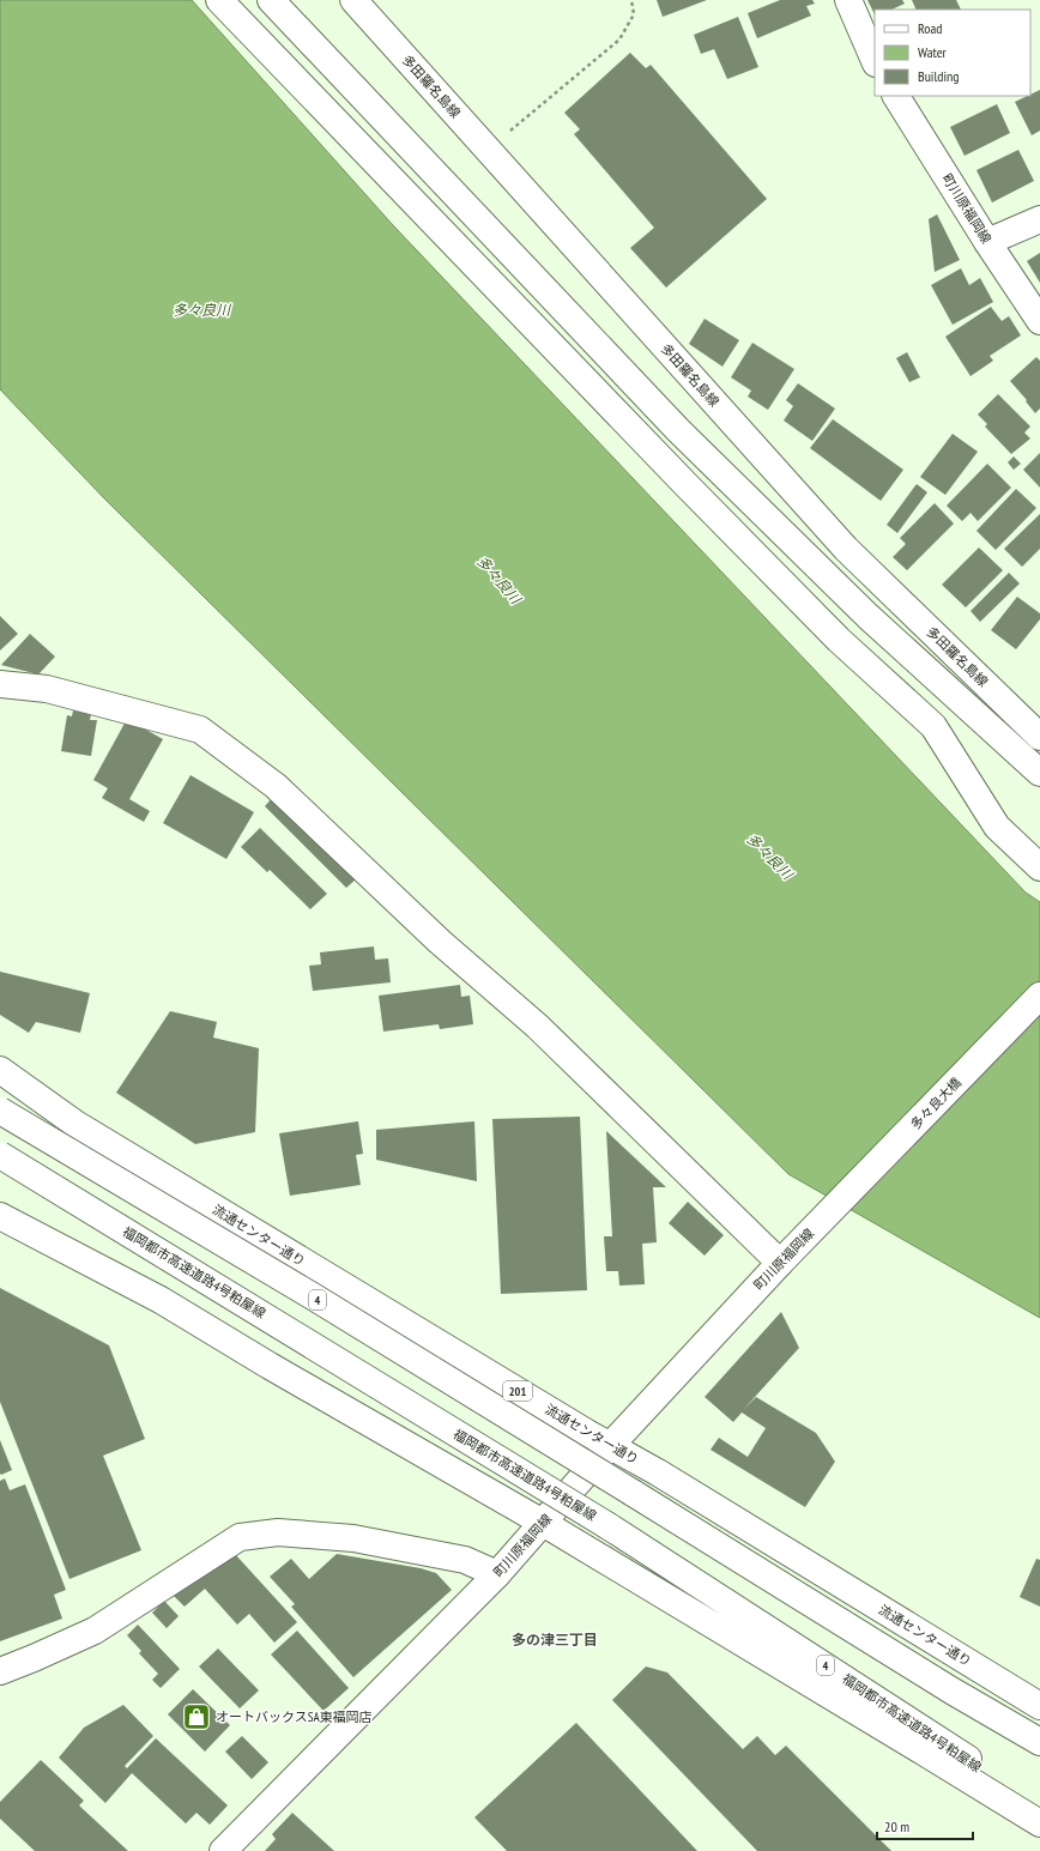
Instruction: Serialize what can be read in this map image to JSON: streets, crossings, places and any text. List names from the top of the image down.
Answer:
{
  "streets": {
    "main road": [
      "多田羅名島線",
      "町川原福岡線",
      "多々良大橋",
      "流通センター通り",
      "福岡都市高速道路4号粕屋線",
      "4",
      "201"
    ]
  },
  "crossings": [
    ["町川原福岡線", "多々良大橋"],
    ["町川原福岡線", "流通センター通り"]
  ],
  "districts": ["多の津三丁目"],
  "water": ["多々良川"],
  "places": {
    "shop": ["オートバックスSA東福岡店"]
  },
  "legend": ["Road", "Water", "Building"],
  "scale_bar": "20 m"
}
